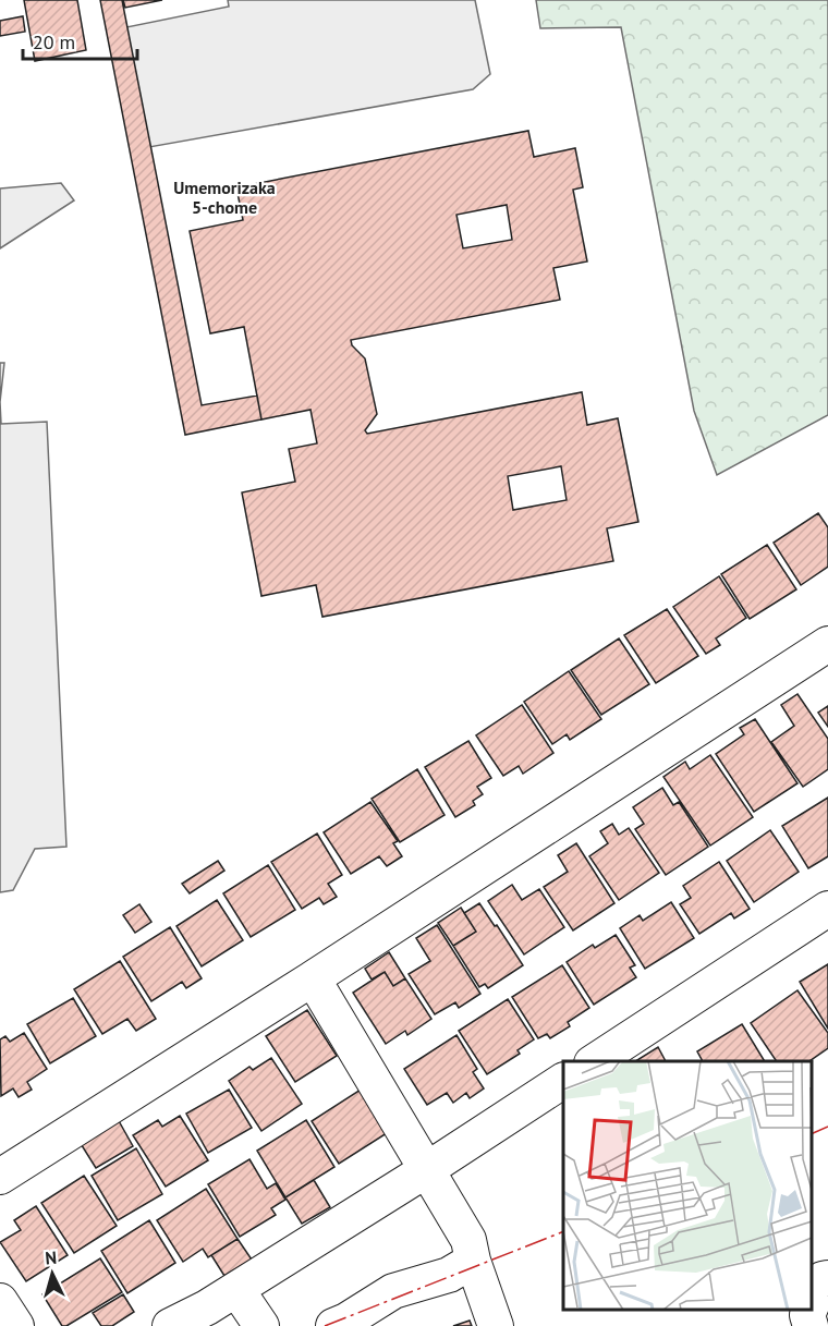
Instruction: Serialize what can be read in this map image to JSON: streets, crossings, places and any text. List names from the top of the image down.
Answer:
{
  "districts": ["Umemorizaka 5-chome"],
  "scale_bar": "20 m",
  "north": "top"
}
